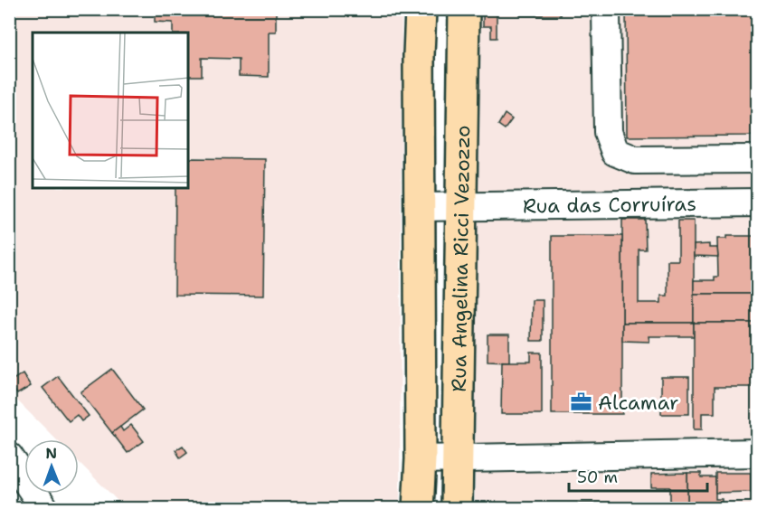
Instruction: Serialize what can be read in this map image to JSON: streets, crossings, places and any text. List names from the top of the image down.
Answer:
{
  "streets": {
    "main road": ["Rua Angelina Ricci Vezozzo"],
    "street": ["Rua das Corruíras"]
  },
  "crossings": [
    ["Rua das Corruíras", "Rua Angelina Ricci Vezozzo"]
  ],
  "places": {
    "office": ["Alcamar"]
  },
  "scale_bar": "50 m",
  "north": "top"
}
